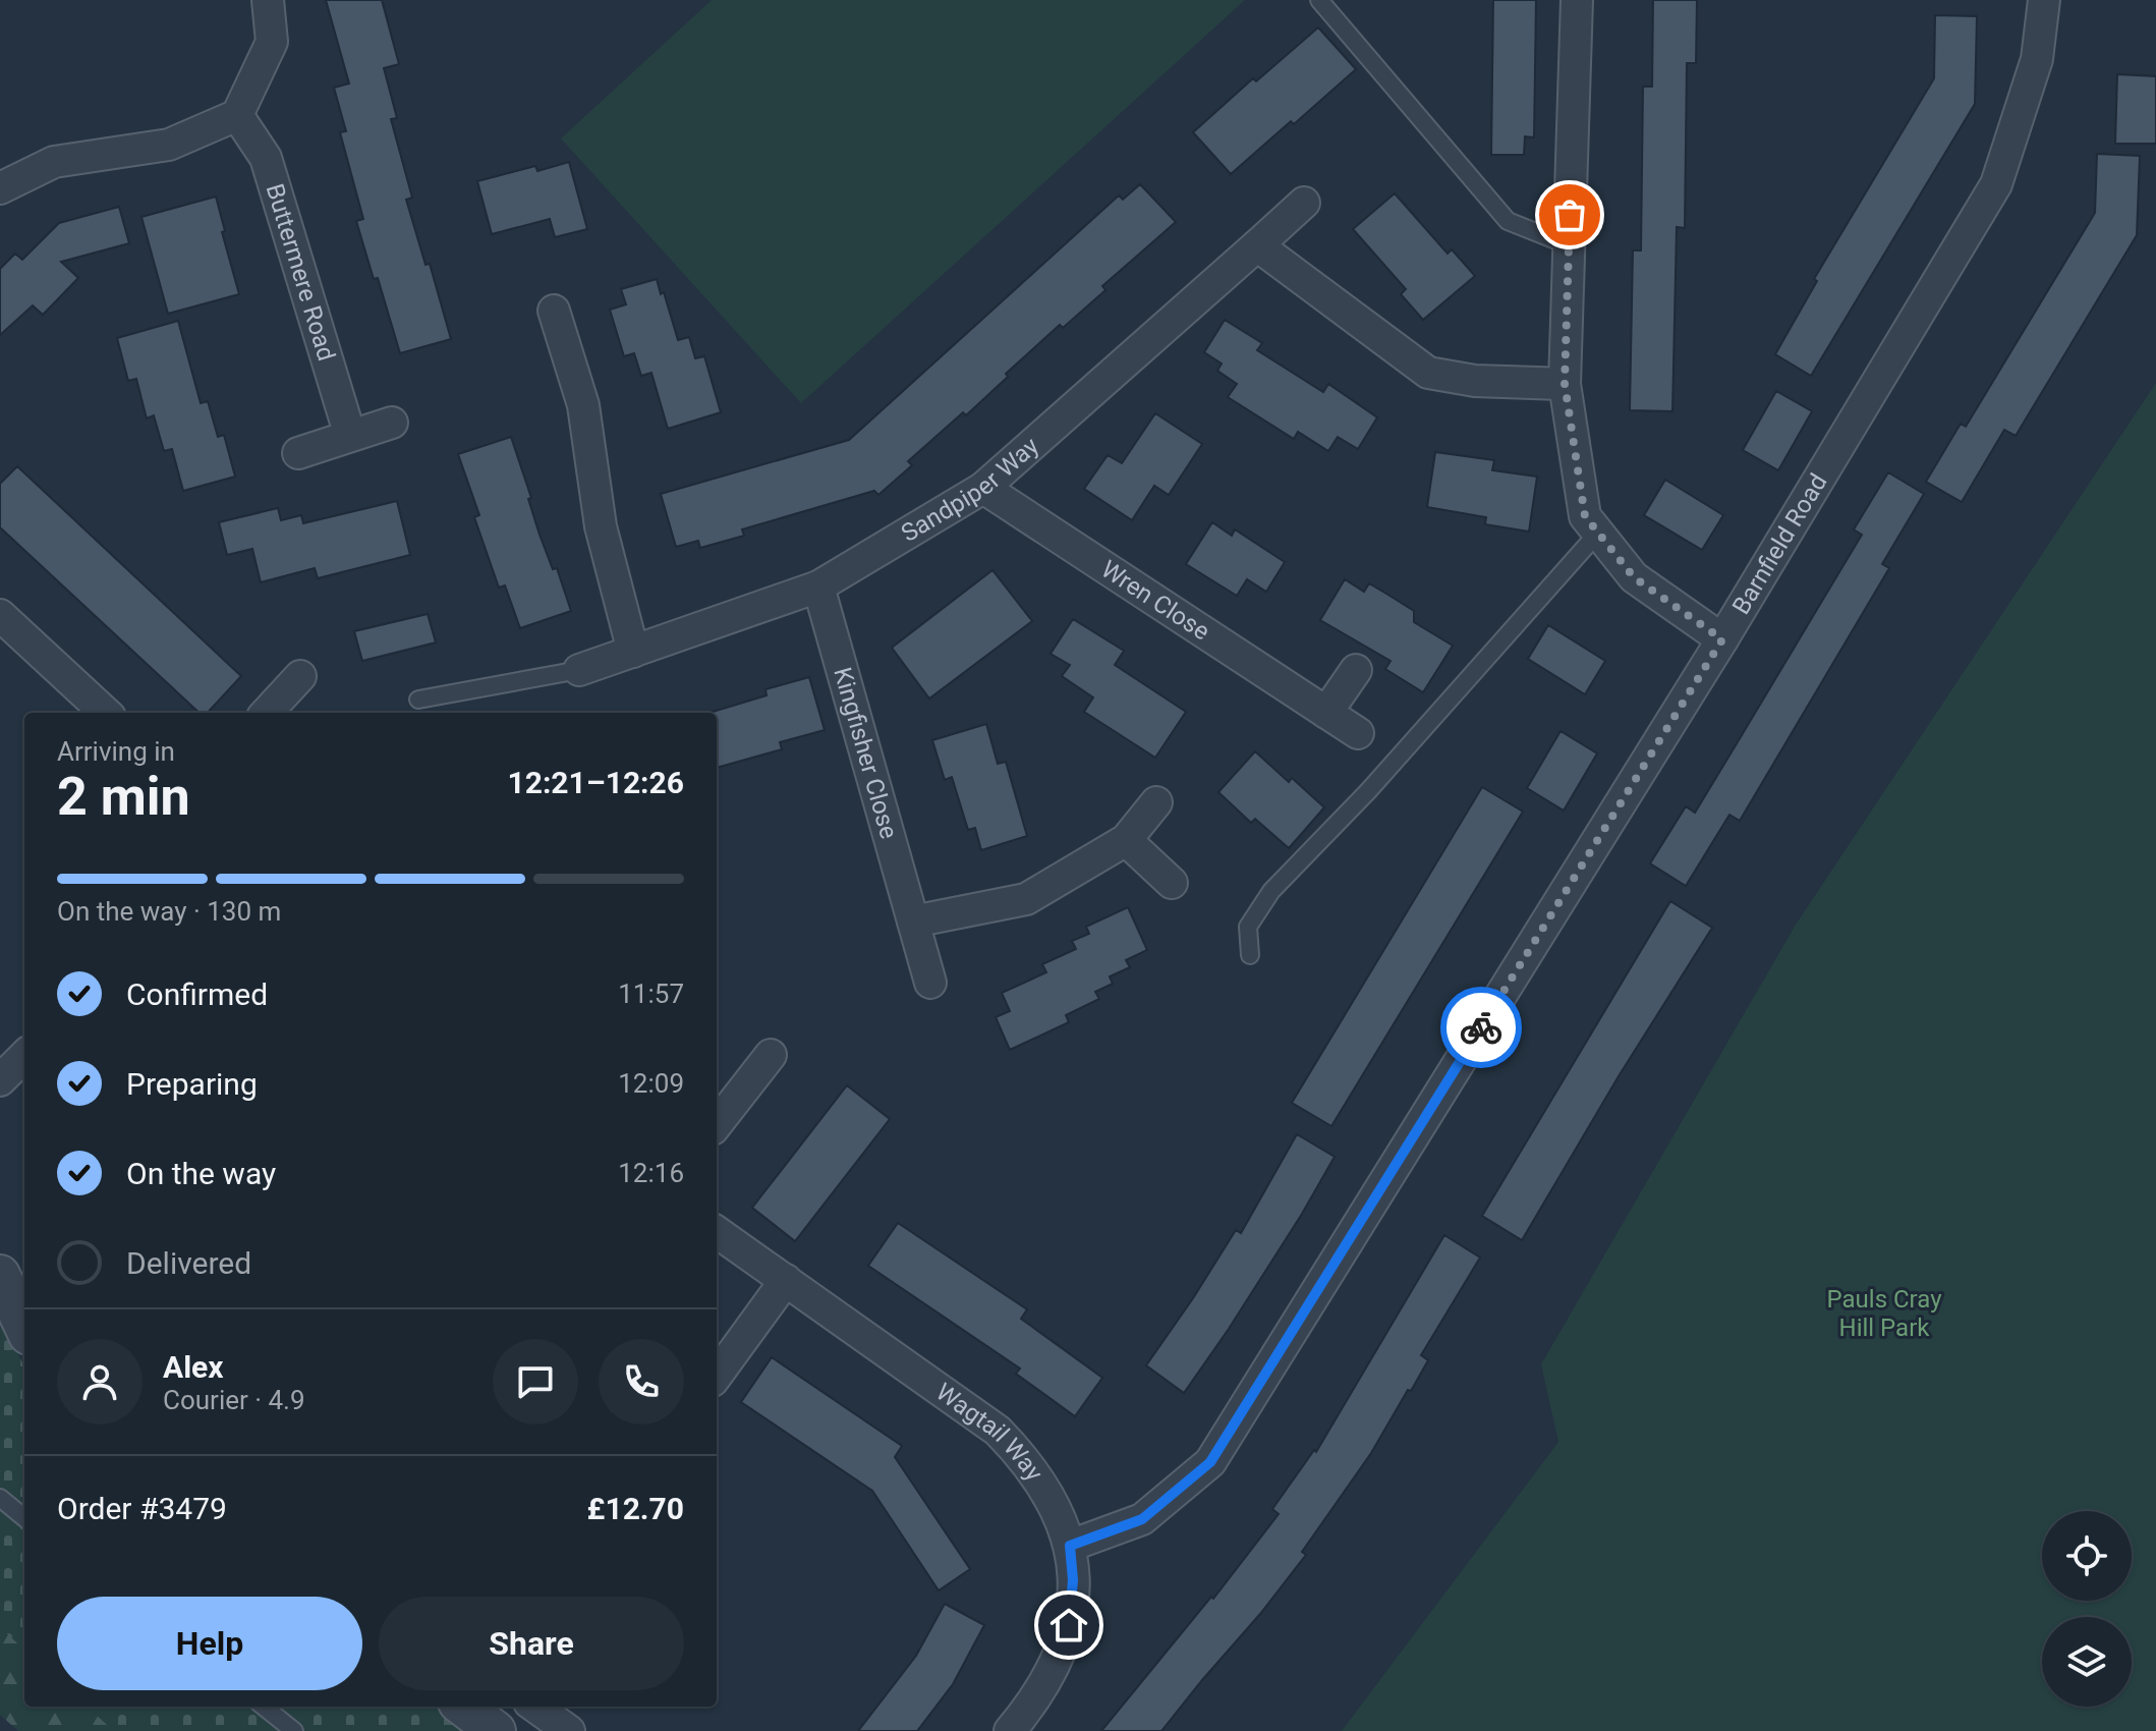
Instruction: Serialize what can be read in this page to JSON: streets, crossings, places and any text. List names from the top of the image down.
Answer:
{
  "streets": {
    "street": [
      "Buttermere Road",
      "Sandpiper Way",
      "Barnfield Road",
      "Wren Close",
      "Kingfisher Close",
      "Wagtail Way"
    ]
  },
  "crossings": [
    ["Sandpiper Way", "Wren Close"],
    ["Sandpiper Way", "Kingfisher Close"],
    ["Barnfield Road", "Wagtail Way"]
  ],
  "parks": ["Pauls Cray Hill Park"],
  "page": {
    "heading": ["2 min", "Arriving in", "12:21–12:26"],
    "panel": [
      "Alex",
      "Courier · 4.9",
      "Order #3479",
      "£12.70"
    ],
    "bar": "On the way · 130 m",
    "list": [
      ["Confirmed", "11:57"],
      ["Preparing", "12:09"],
      ["On the way", "12:16"],
      "Delivered"
    ],
    "buttons": ["Help", "Share"]
  }
}
